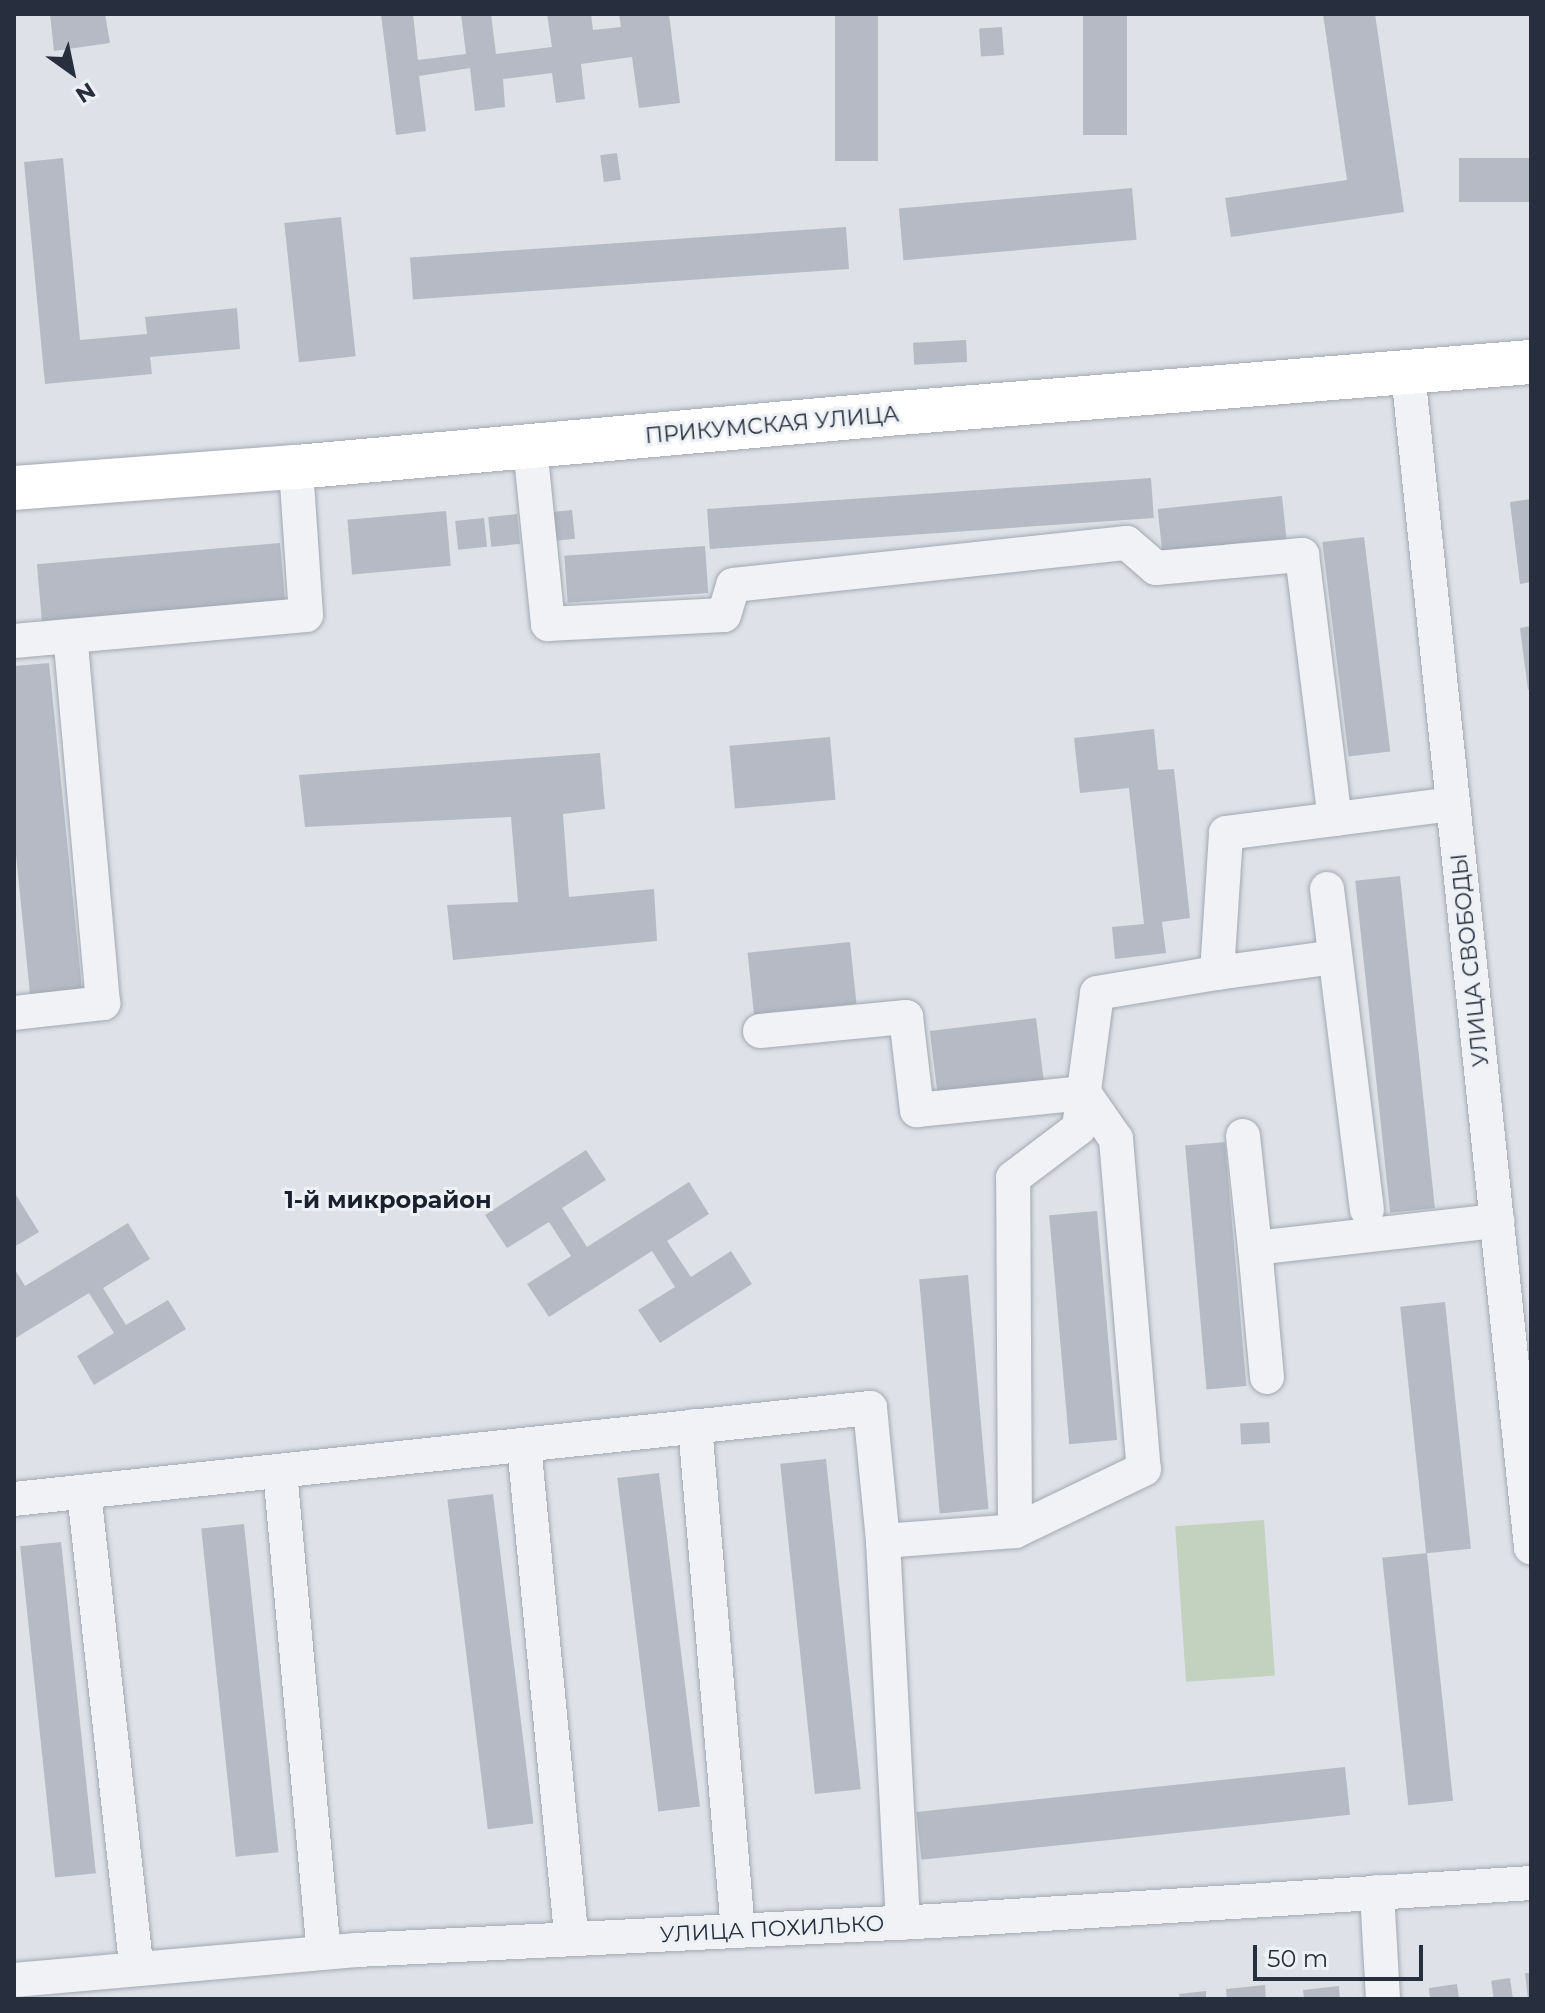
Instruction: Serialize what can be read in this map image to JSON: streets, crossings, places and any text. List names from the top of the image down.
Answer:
{
  "streets": {
    "main road": ["ПРИКУМСКАЯ УЛИЦА"],
    "street": ["УЛИЦА СВОБОДЫ", "УЛИЦА ПОХИЛЬКО"]
  },
  "crossings": [
    ["ПРИКУМСКАЯ УЛИЦА", "УЛИЦА СВОБОДЫ"]
  ],
  "districts": ["1-й микрорайон"],
  "scale_bar": "50 m",
  "north": "bottom right"
}
